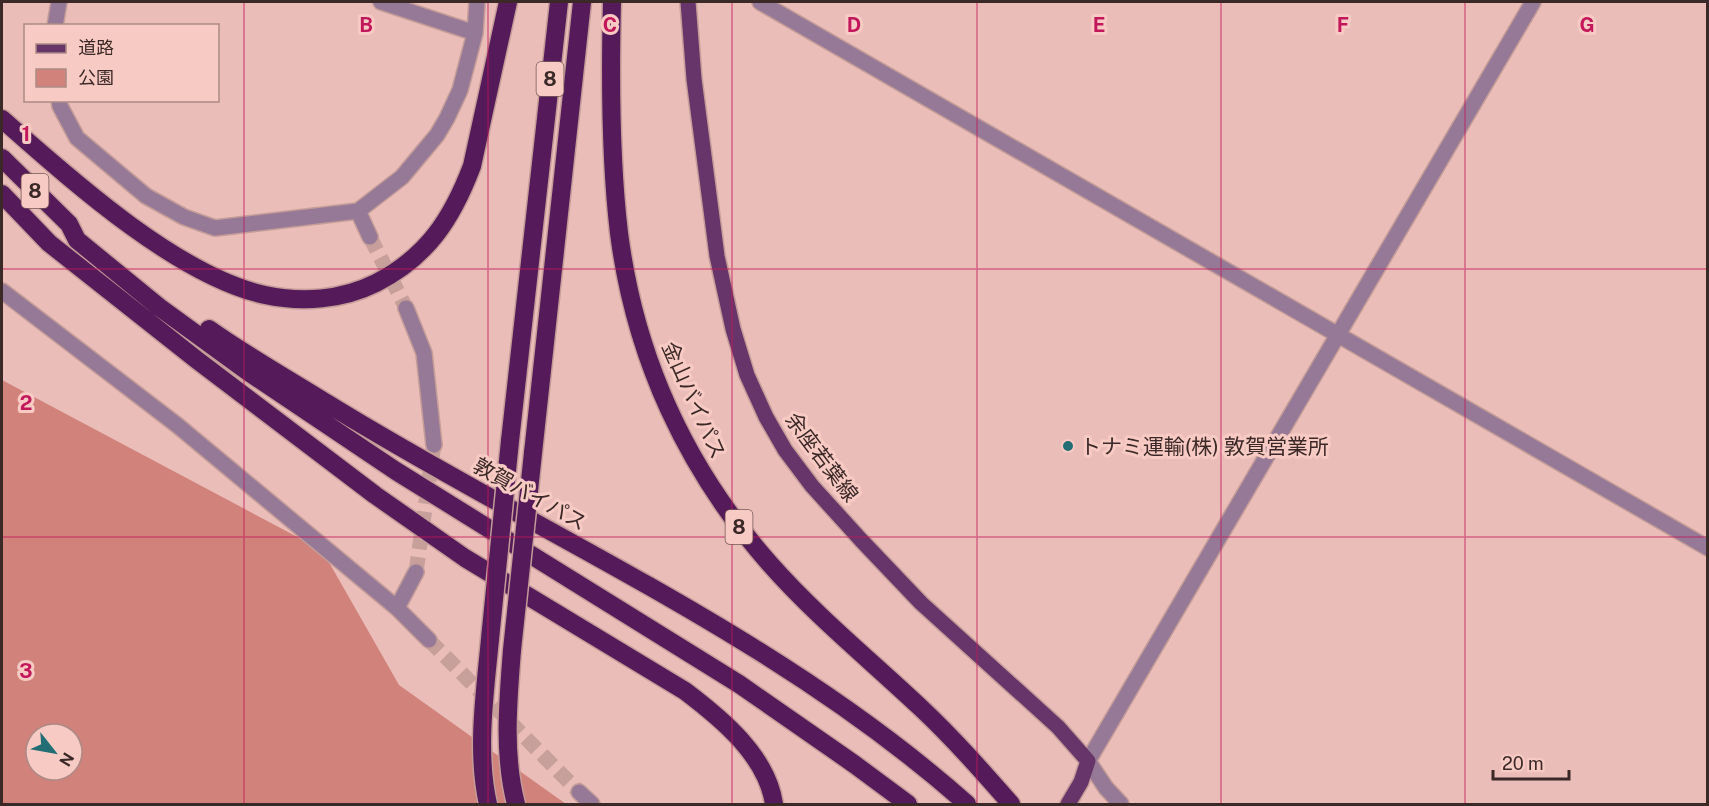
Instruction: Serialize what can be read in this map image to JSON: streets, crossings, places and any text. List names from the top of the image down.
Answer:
{
  "streets": {
    "highway": ["8", "金山バイパス", "敦賀バイパス"],
    "main road": ["余座若葉線"]
  },
  "places": ["トナミ運輸(株) 敦賀営業所"],
  "legend": ["道路", "公園"],
  "scale_bar": "20 m",
  "north": "bottom right",
  "grid": {
    "columns": [
      "B",
      "C",
      "D",
      "E",
      "F",
      "G"
    ],
    "rows": ["1", "2", "3"]
  }
}
